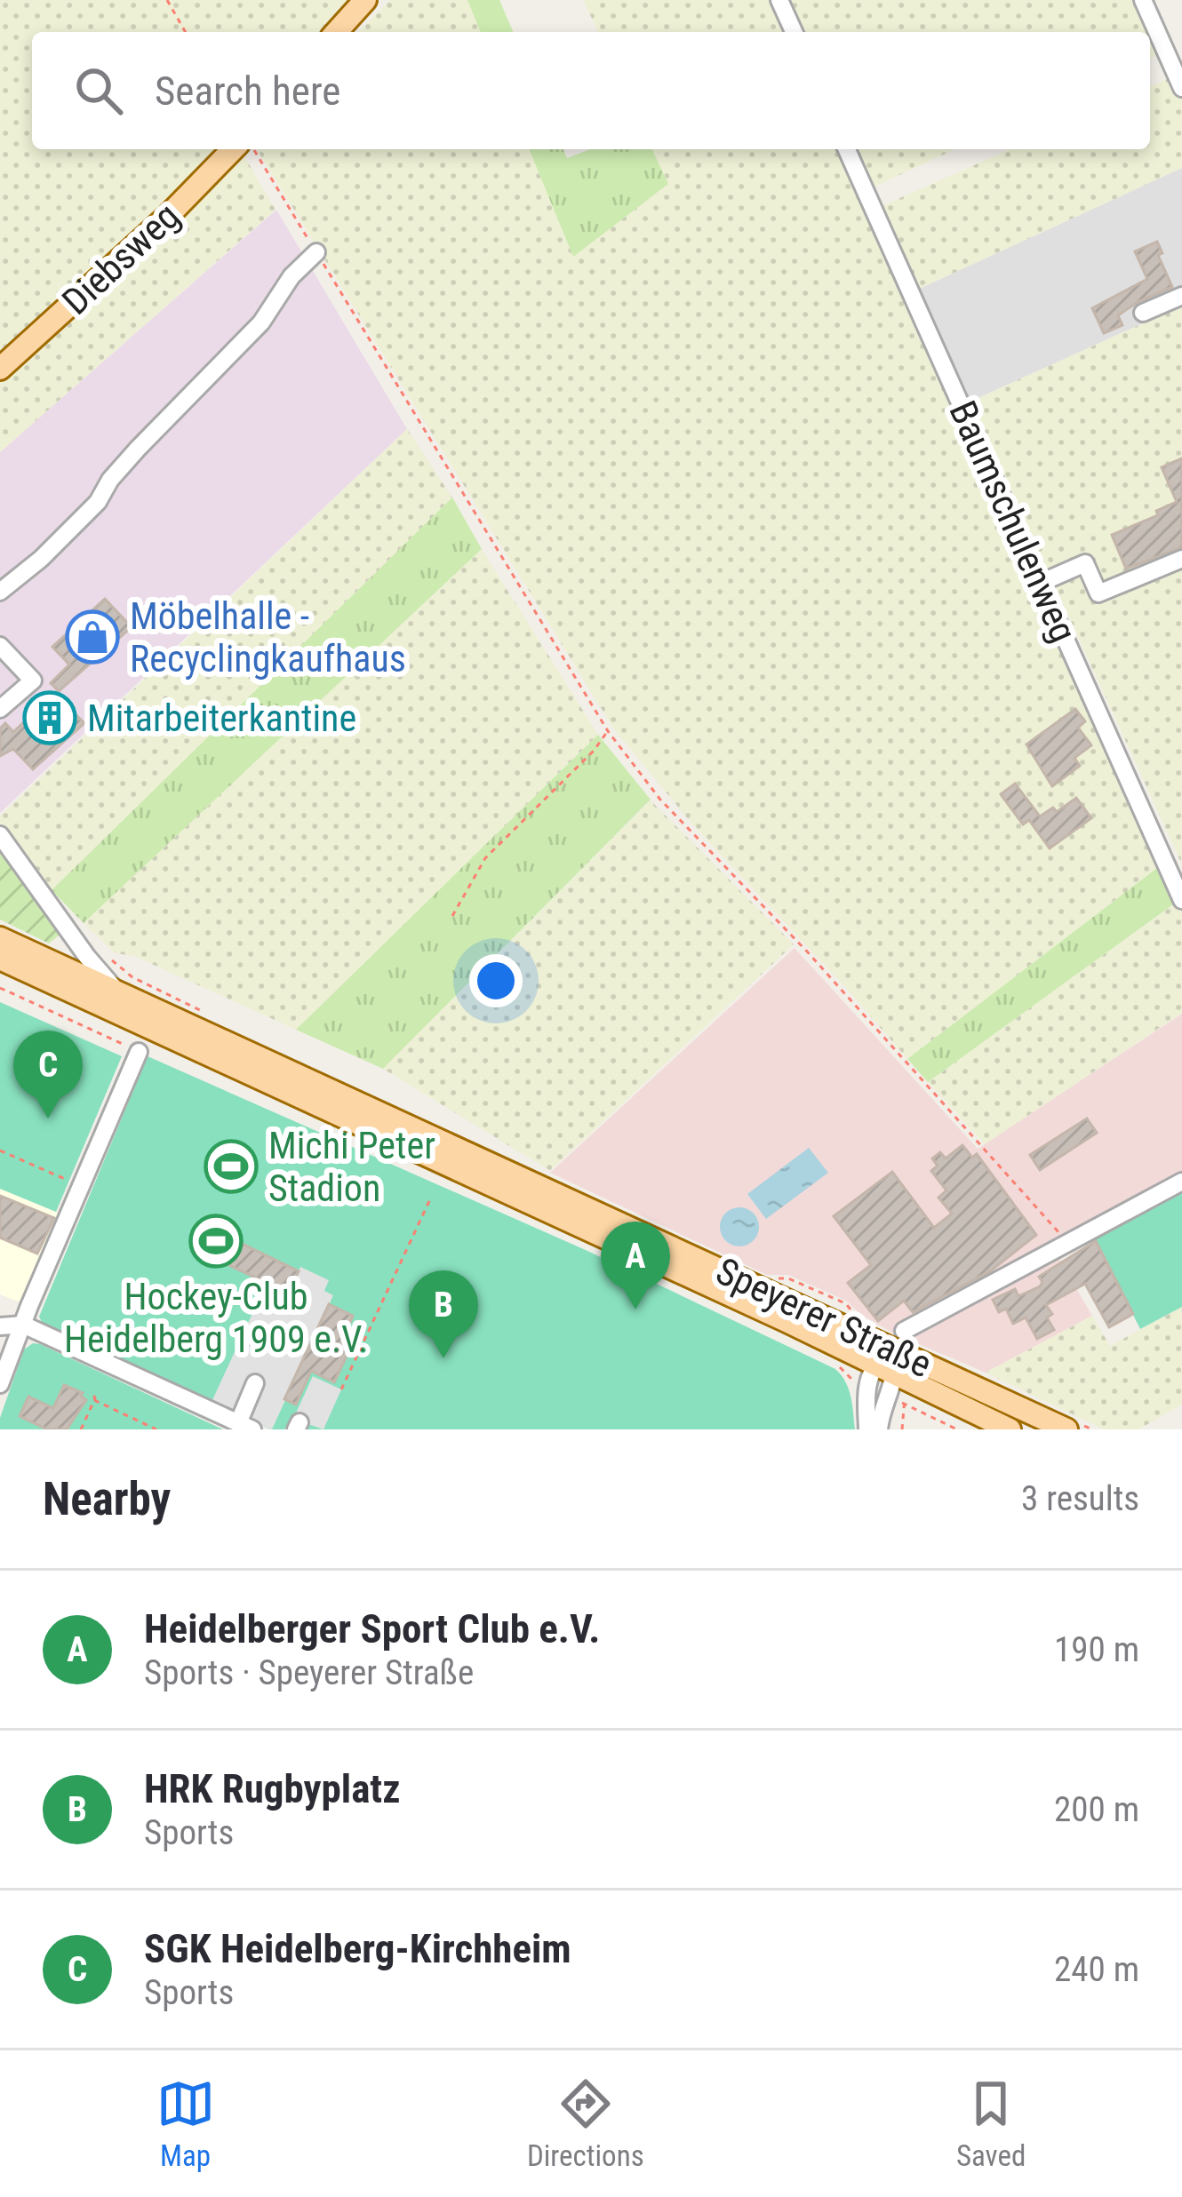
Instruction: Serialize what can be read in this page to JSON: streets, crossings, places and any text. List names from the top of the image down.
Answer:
{
  "streets": {
    "main road": ["Diebsweg", "Speyerer Straße"],
    "street": ["Baumschulenweg"]
  },
  "places": {
    "shop": ["Möbelhalle - Recyclingkaufhaus"],
    "building": ["Mitarbeiterkantine"],
    "sports": ["Michi Peter Stadion", "Hockey-Club Heidelberg 1909 e.V."]
  },
  "page": {
    "search": "Search here",
    "pins": ["C", "A", "B"],
    "heading": ["Nearby", "3 results"],
    "list": [
      {
        "mark": "A",
        "name": "Heidelberger Sport Club e.V.",
        "note": "Sports · Speyerer Straße",
        "value": "190 m"
      },
      {
        "mark": "B",
        "name": "HRK Rugbyplatz",
        "note": "Sports",
        "value": "200 m"
      },
      {
        "mark": "C",
        "name": "SGK Heidelberg-Kirchheim",
        "note": "Sports",
        "value": "240 m"
      }
    ],
    "nav": ["Map", "Directions", "Saved"]
  }
}
